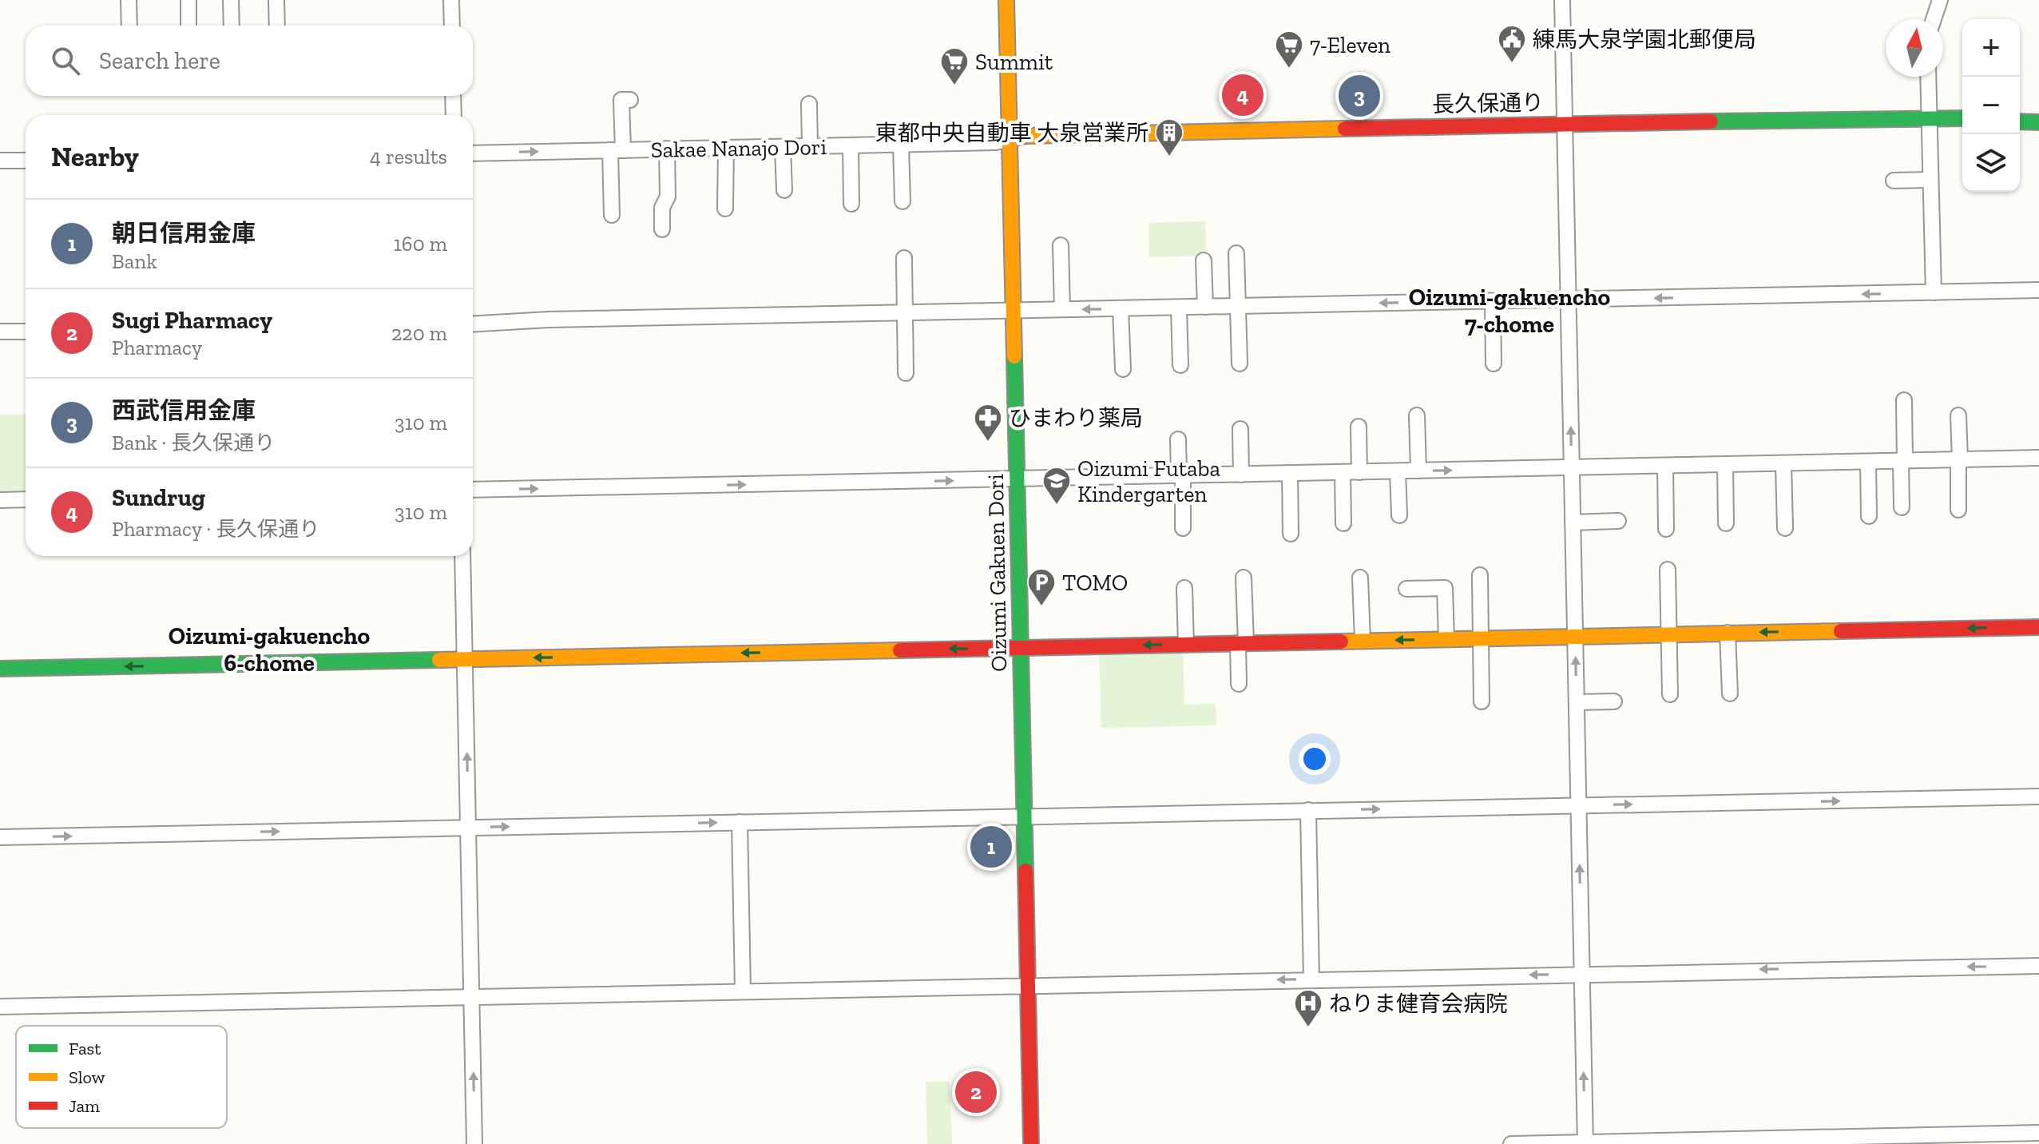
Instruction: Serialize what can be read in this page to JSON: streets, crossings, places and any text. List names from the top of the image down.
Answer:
{
  "streets": {
    "street": ["長久保通り", "Sakae Nanajo Dori", "Oizumi Gakuen Dori"]
  },
  "crossings": [
    ["長久保通り", "Sakae Nanajo Dori"],
    ["長久保通り", "Oizumi Gakuen Dori"],
    ["Sakae Nanajo Dori", "Oizumi Gakuen Dori"]
  ],
  "districts": ["Oizumi-gakuencho 7-chome", "Oizumi-gakuencho 6-chome"],
  "places": {
    "public building": ["練馬大泉学園北郵便局"],
    "supermarket": ["7-Eleven", "Summit"],
    "building": ["東都中央自動車 大泉営業所"],
    "pharmacy": ["ひまわり薬局"],
    "school or university": ["Oizumi Futaba Kindergarten"],
    "parking": ["TOMO"],
    "hospital": ["ねりま健育会病院"]
  },
  "legend": ["Fast", "Slow", "Jam"],
  "north": "top",
  "page": {
    "map_buttons": ["+", "−"],
    "search": "Search here",
    "pins": [
      "4",
      "3",
      "1",
      "2"
    ],
    "heading": ["Nearby", "4 results"],
    "list": [
      {
        "mark": "1",
        "name": "朝日信用金庫",
        "note": "Bank",
        "value": "160 m"
      },
      {
        "mark": "2",
        "name": "Sugi Pharmacy",
        "note": "Pharmacy",
        "value": "220 m"
      },
      {
        "mark": "3",
        "name": "西武信用金庫",
        "note": "Bank · 長久保通り",
        "value": "310 m"
      },
      {
        "mark": "4",
        "name": "Sundrug",
        "note": "Pharmacy · 長久保通り",
        "value": "310 m"
      }
    ]
  }
}
